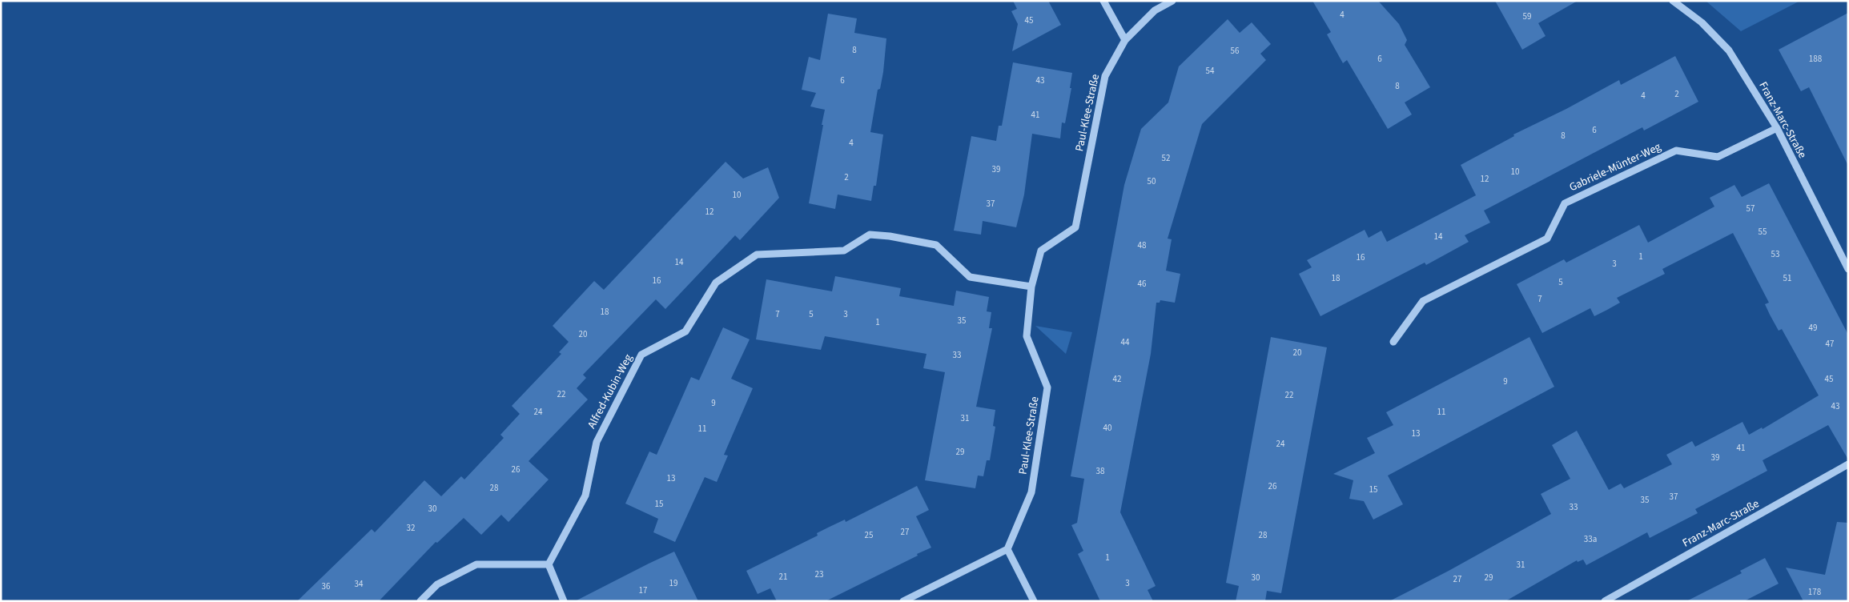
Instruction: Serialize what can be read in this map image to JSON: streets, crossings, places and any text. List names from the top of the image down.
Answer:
{
  "streets": {
    "street": [
      "Paul-Klee-Straße",
      "Franz-Marc-Straße",
      "Gabriele-Münter-Weg",
      "Alfred-Kubin-Weg"
    ]
  },
  "crossings": [
    ["Paul-Klee-Straße", "Alfred-Kubin-Weg"],
    ["Franz-Marc-Straße", "Gabriele-Münter-Weg"]
  ],
  "house_numbers": [
    "4",
    "59",
    "45",
    "8",
    "56",
    "6",
    "188",
    "54",
    "6",
    "43",
    "8",
    "2",
    "4",
    "41",
    "6",
    "8",
    "4",
    "52",
    "39",
    "10",
    "2",
    "12",
    "50",
    "10",
    "37",
    "57",
    "12",
    "55",
    "14",
    "48",
    "53",
    "1",
    "16",
    "14",
    "3",
    "18",
    "51",
    "16",
    "5",
    "46",
    "7",
    "18",
    "7",
    "5",
    "3",
    "35",
    "1",
    "49",
    "20",
    "44",
    "47",
    "20",
    "33",
    "42",
    "45",
    "9",
    "22",
    "22",
    "9",
    "43",
    "24",
    "11",
    "31",
    "40",
    "11",
    "13",
    "24",
    "41",
    "29",
    "39",
    "26",
    "38",
    "13",
    "26",
    "28",
    "15",
    "37",
    "35",
    "15",
    "33",
    "30",
    "32",
    "27",
    "25",
    "28",
    "33a",
    "1",
    "31",
    "23",
    "21",
    "30",
    "29",
    "27",
    "19",
    "3",
    "34",
    "36",
    "17",
    "178"
  ]
}
